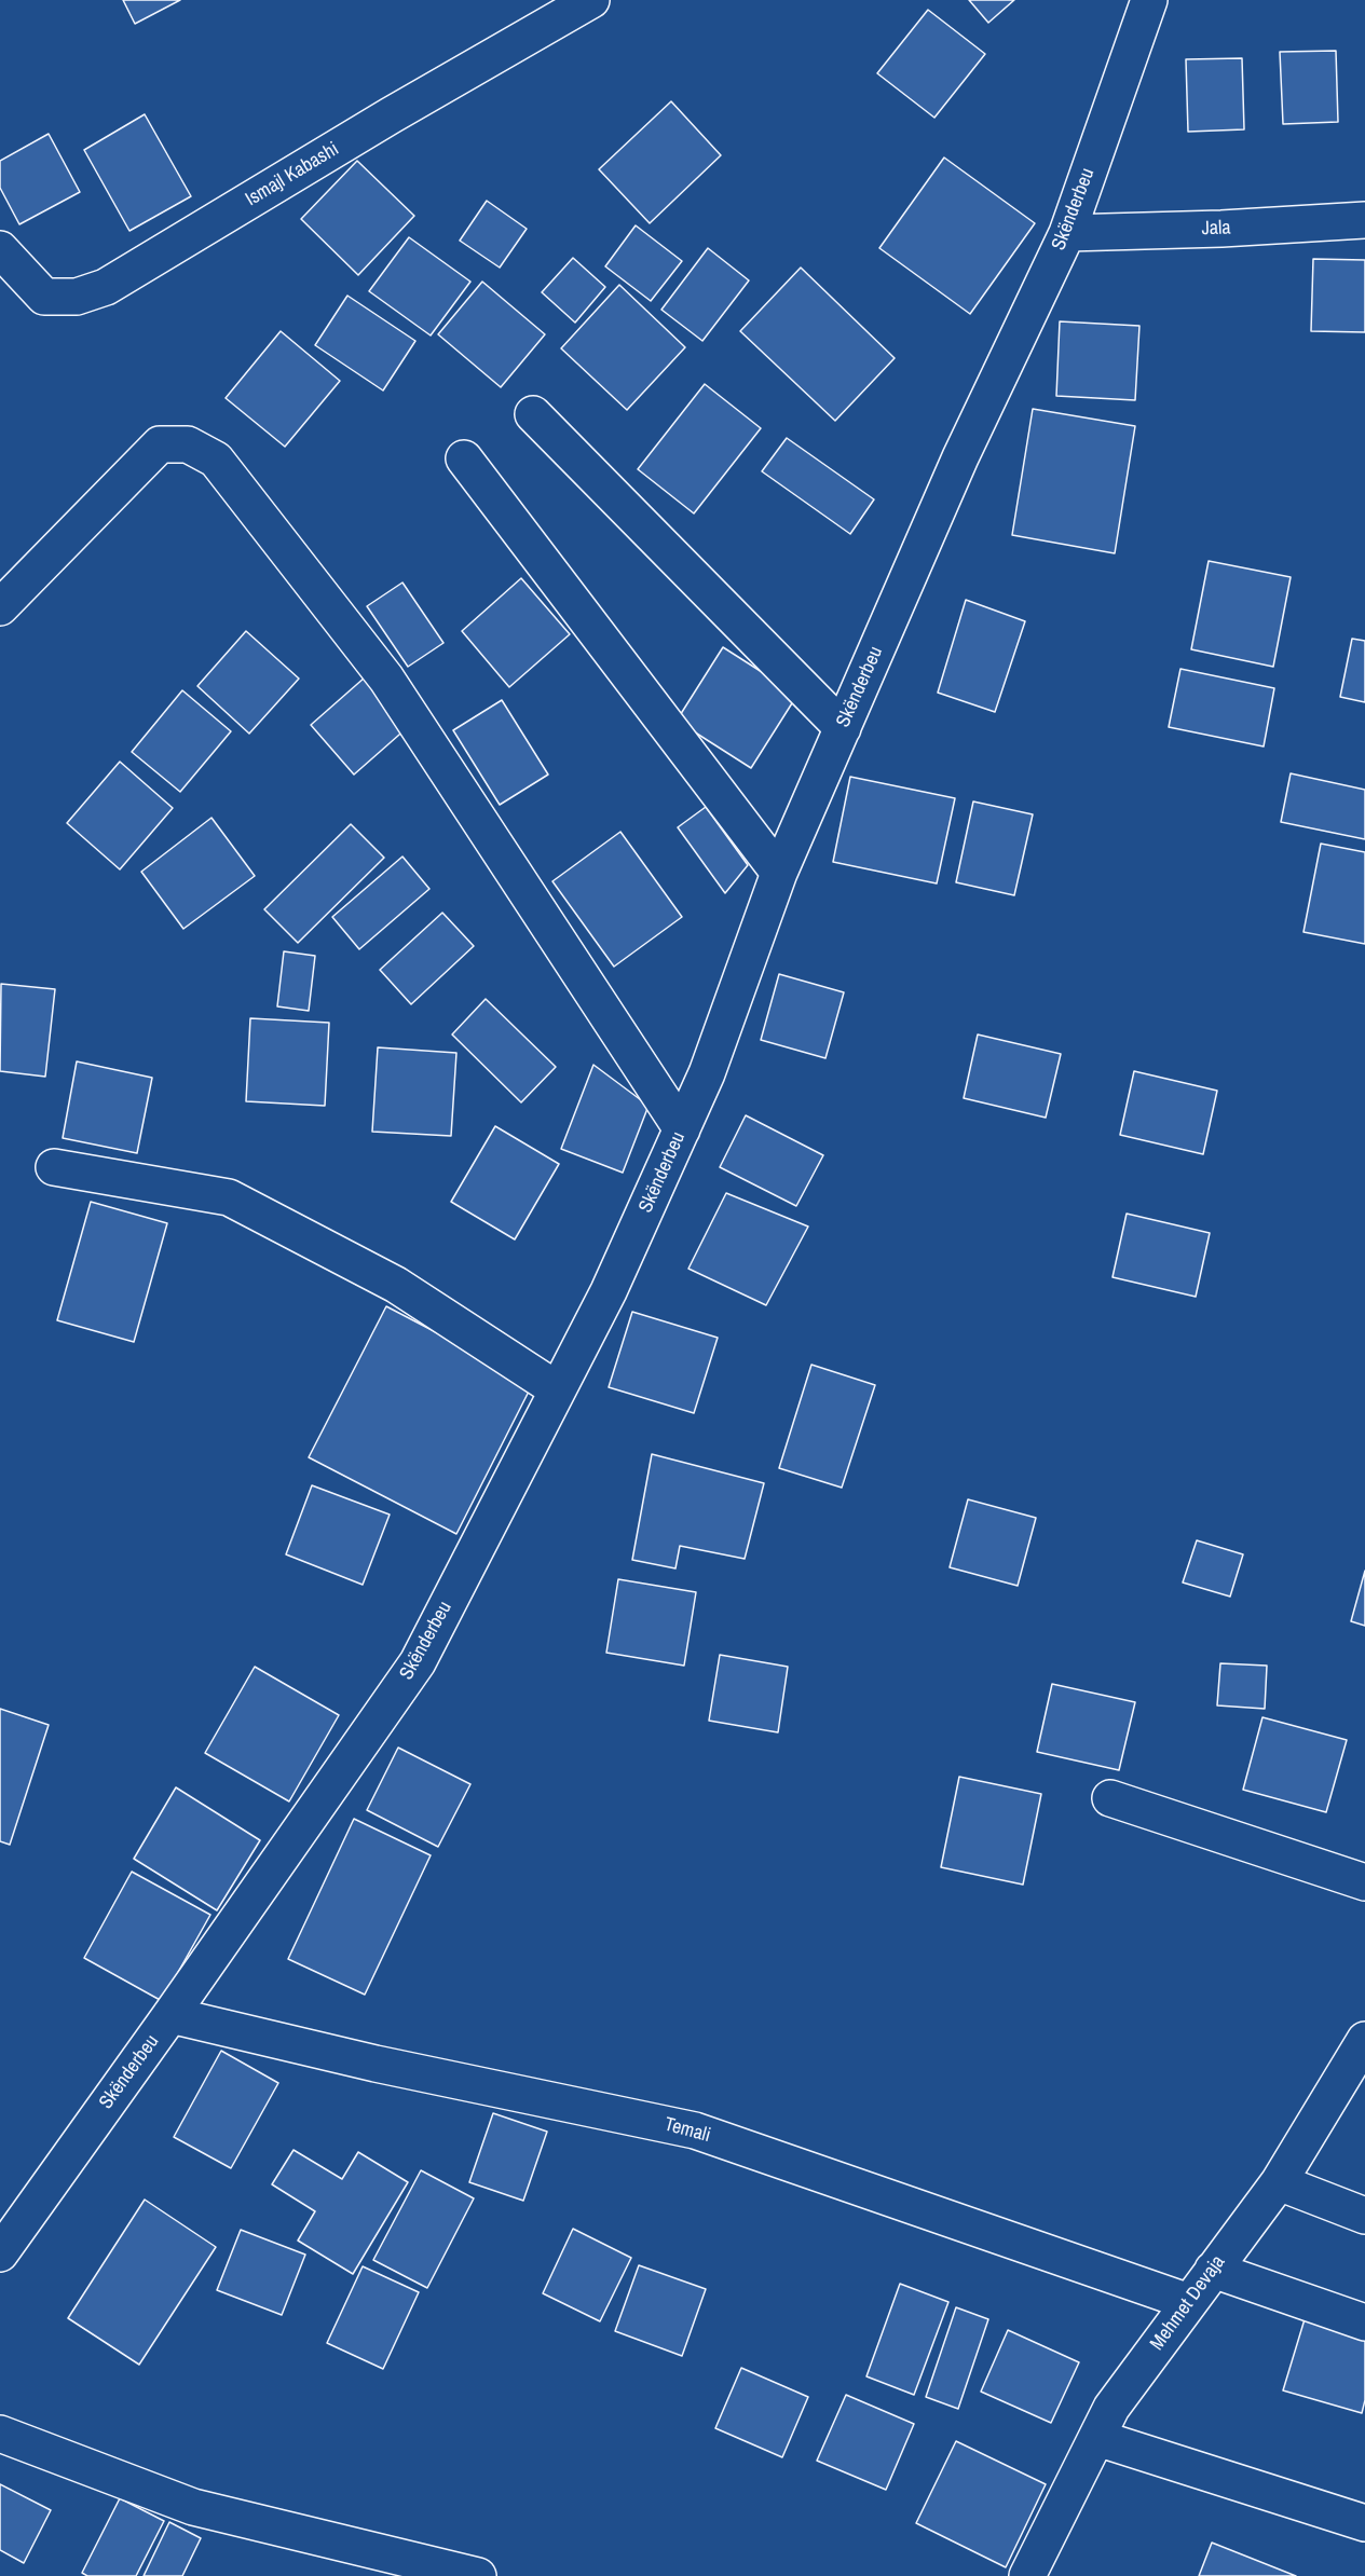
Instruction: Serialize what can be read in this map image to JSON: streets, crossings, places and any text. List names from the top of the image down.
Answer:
{
  "streets": {
    "street": [
      "Ismajl Kabashi",
      "Skënderbeu",
      "Jala",
      "Temali",
      "Mehmet Devaja"
    ]
  },
  "crossings": [
    ["Skënderbeu", "Jala"],
    ["Skënderbeu", "Temali"],
    ["Temali", "Mehmet Devaja"]
  ]
}
